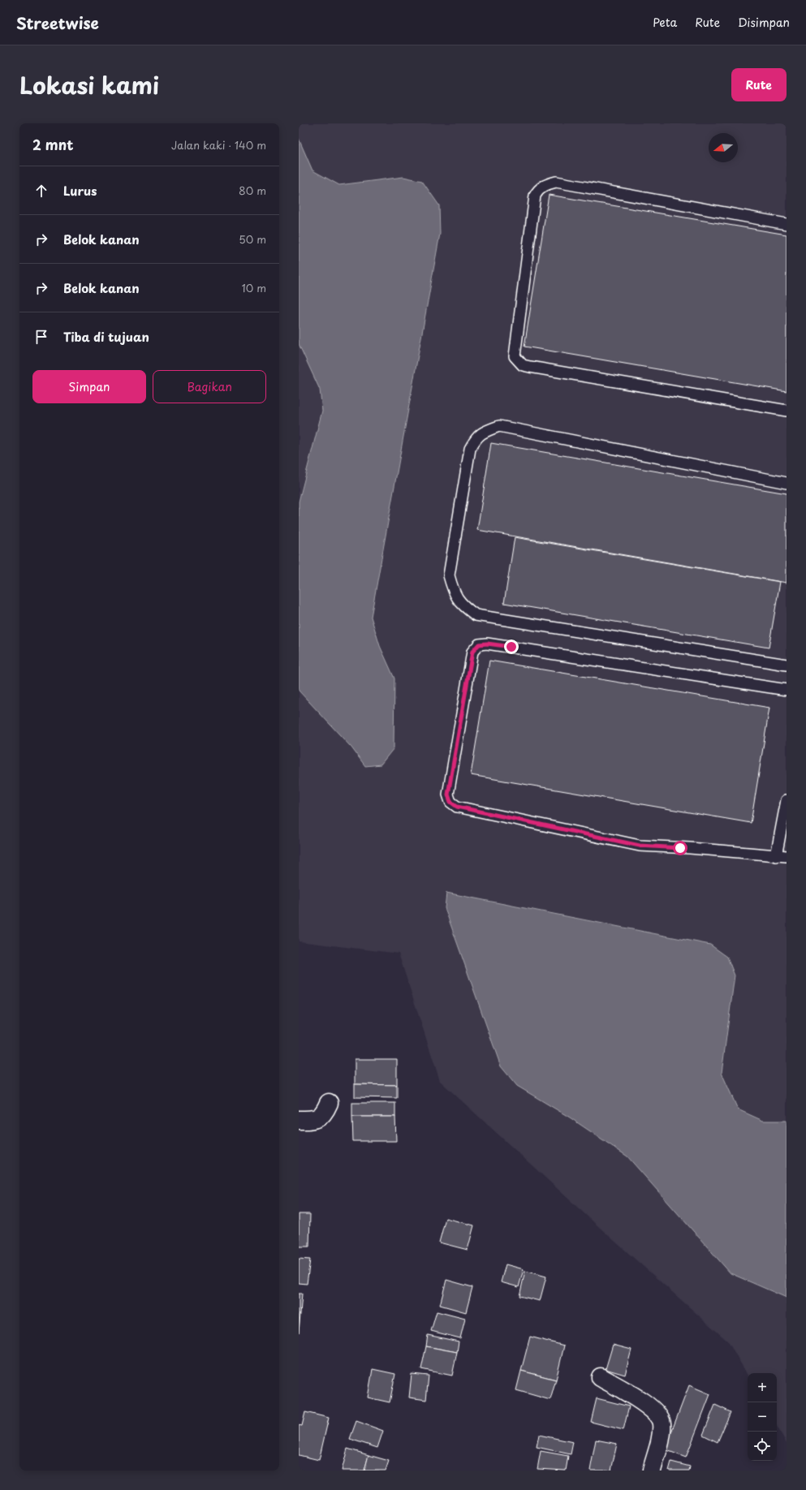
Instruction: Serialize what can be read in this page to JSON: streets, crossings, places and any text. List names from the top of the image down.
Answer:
{
  "north": "left",
  "page": {
    "header": "Streetwise",
    "nav": ["Peta", "Rute", "Disimpan"],
    "title": "Lokasi kami",
    "buttons": [
      "Rute",
      ["Simpan", "Bagikan"]
    ],
    "heading": ["2 mnt", "Jalan kaki · 140 m"],
    "list": [
      ["Lurus", "80 m"],
      ["Belok kanan", "50 m"],
      ["Belok kanan", "10 m"],
      "Tiba di tujuan"
    ],
    "map_buttons": ["+", "−"]
  }
}
